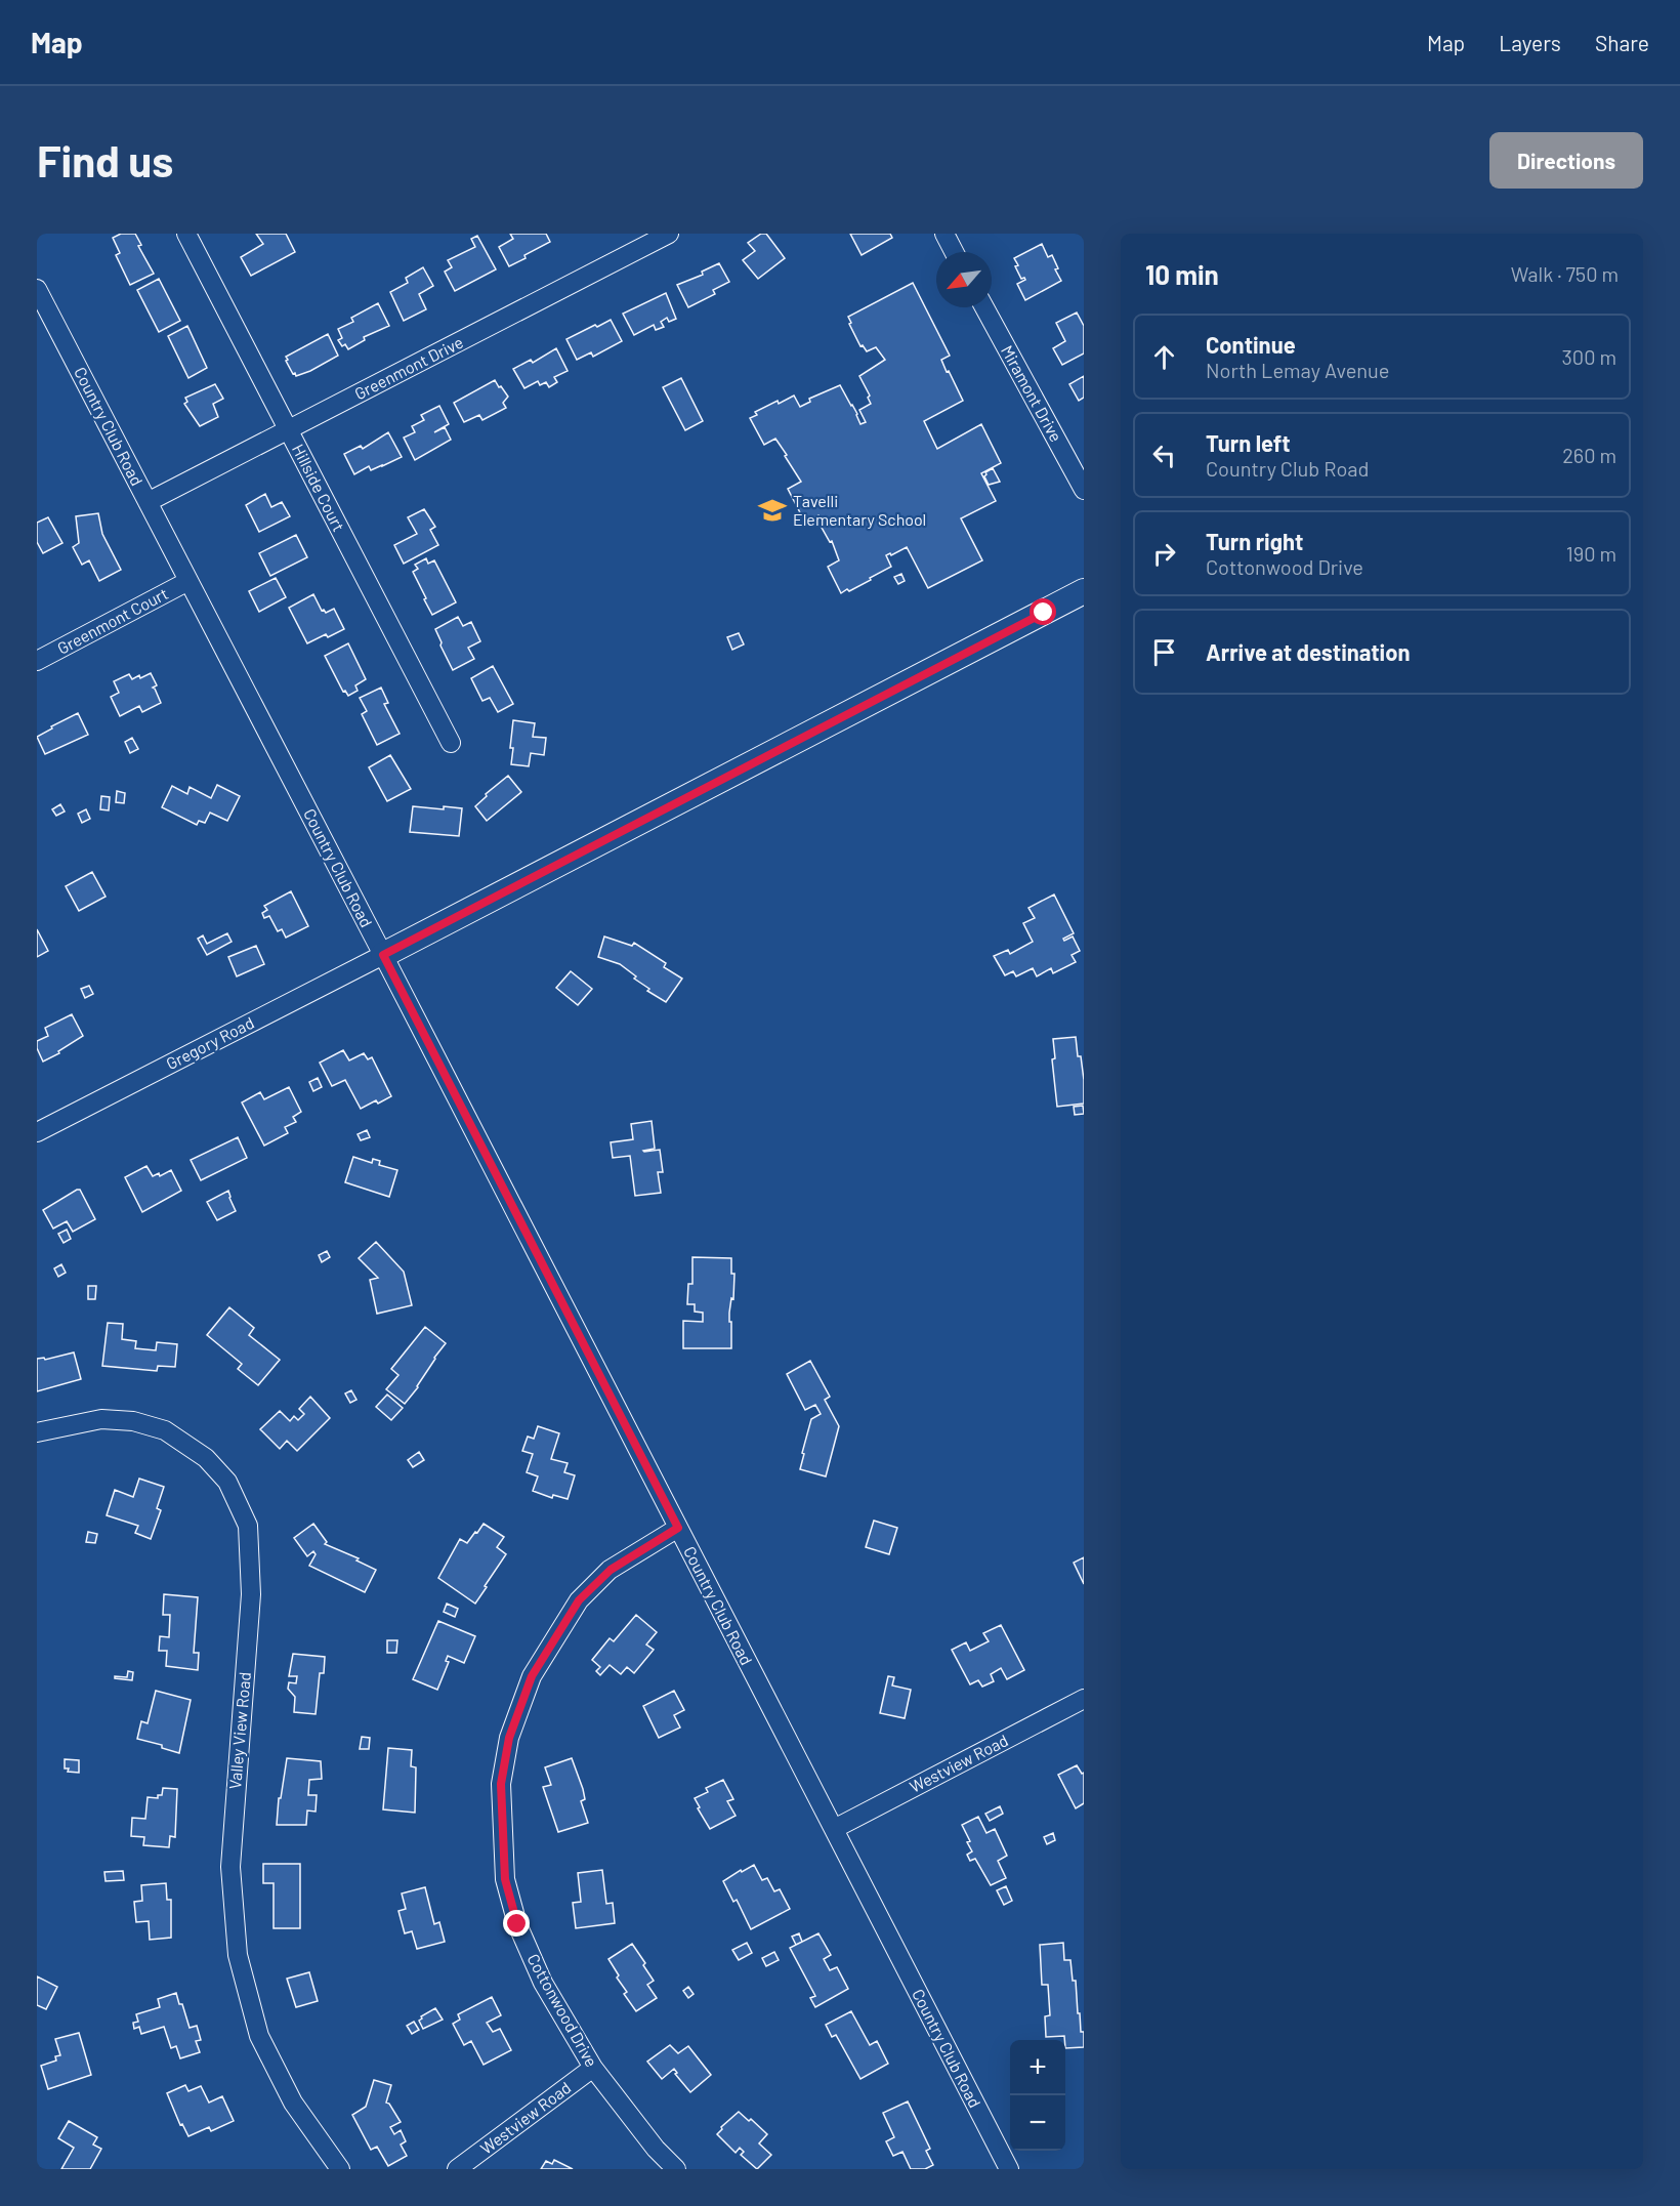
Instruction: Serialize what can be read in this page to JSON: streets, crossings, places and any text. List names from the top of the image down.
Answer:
{
  "streets": {
    "street": [
      "Greenmont Drive",
      "Miramont Drive",
      "Country Club Road",
      "Hillside Court",
      "Greenmont Court",
      "Gregory Road",
      "Valley View Road",
      "Westview Road",
      "Cottonwood Drive"
    ]
  },
  "crossings": [
    ["Greenmont Drive", "Country Club Road"],
    ["Greenmont Drive", "Hillside Court"],
    ["Country Club Road", "Greenmont Court"],
    ["Country Club Road", "Gregory Road"],
    ["Country Club Road", "Westview Road"],
    ["Country Club Road", "Cottonwood Drive"],
    ["Westview Road", "Cottonwood Drive"]
  ],
  "places": {
    "school or university": ["Tavelli Elementary School"]
  },
  "north": "bottom left",
  "page": {
    "header": "Map",
    "nav": ["Map", "Layers", "Share"],
    "buttons": "Directions",
    "title": "Find us",
    "heading": ["10 min", "Walk · 750 m"],
    "list": [
      ["Continue", "North Lemay Avenue", "300 m"],
      ["Turn left", "Country Club Road", "260 m"],
      ["Turn right", "Cottonwood Drive", "190 m"],
      "Arrive at destination"
    ],
    "map_buttons": ["+", "−"]
  }
}
